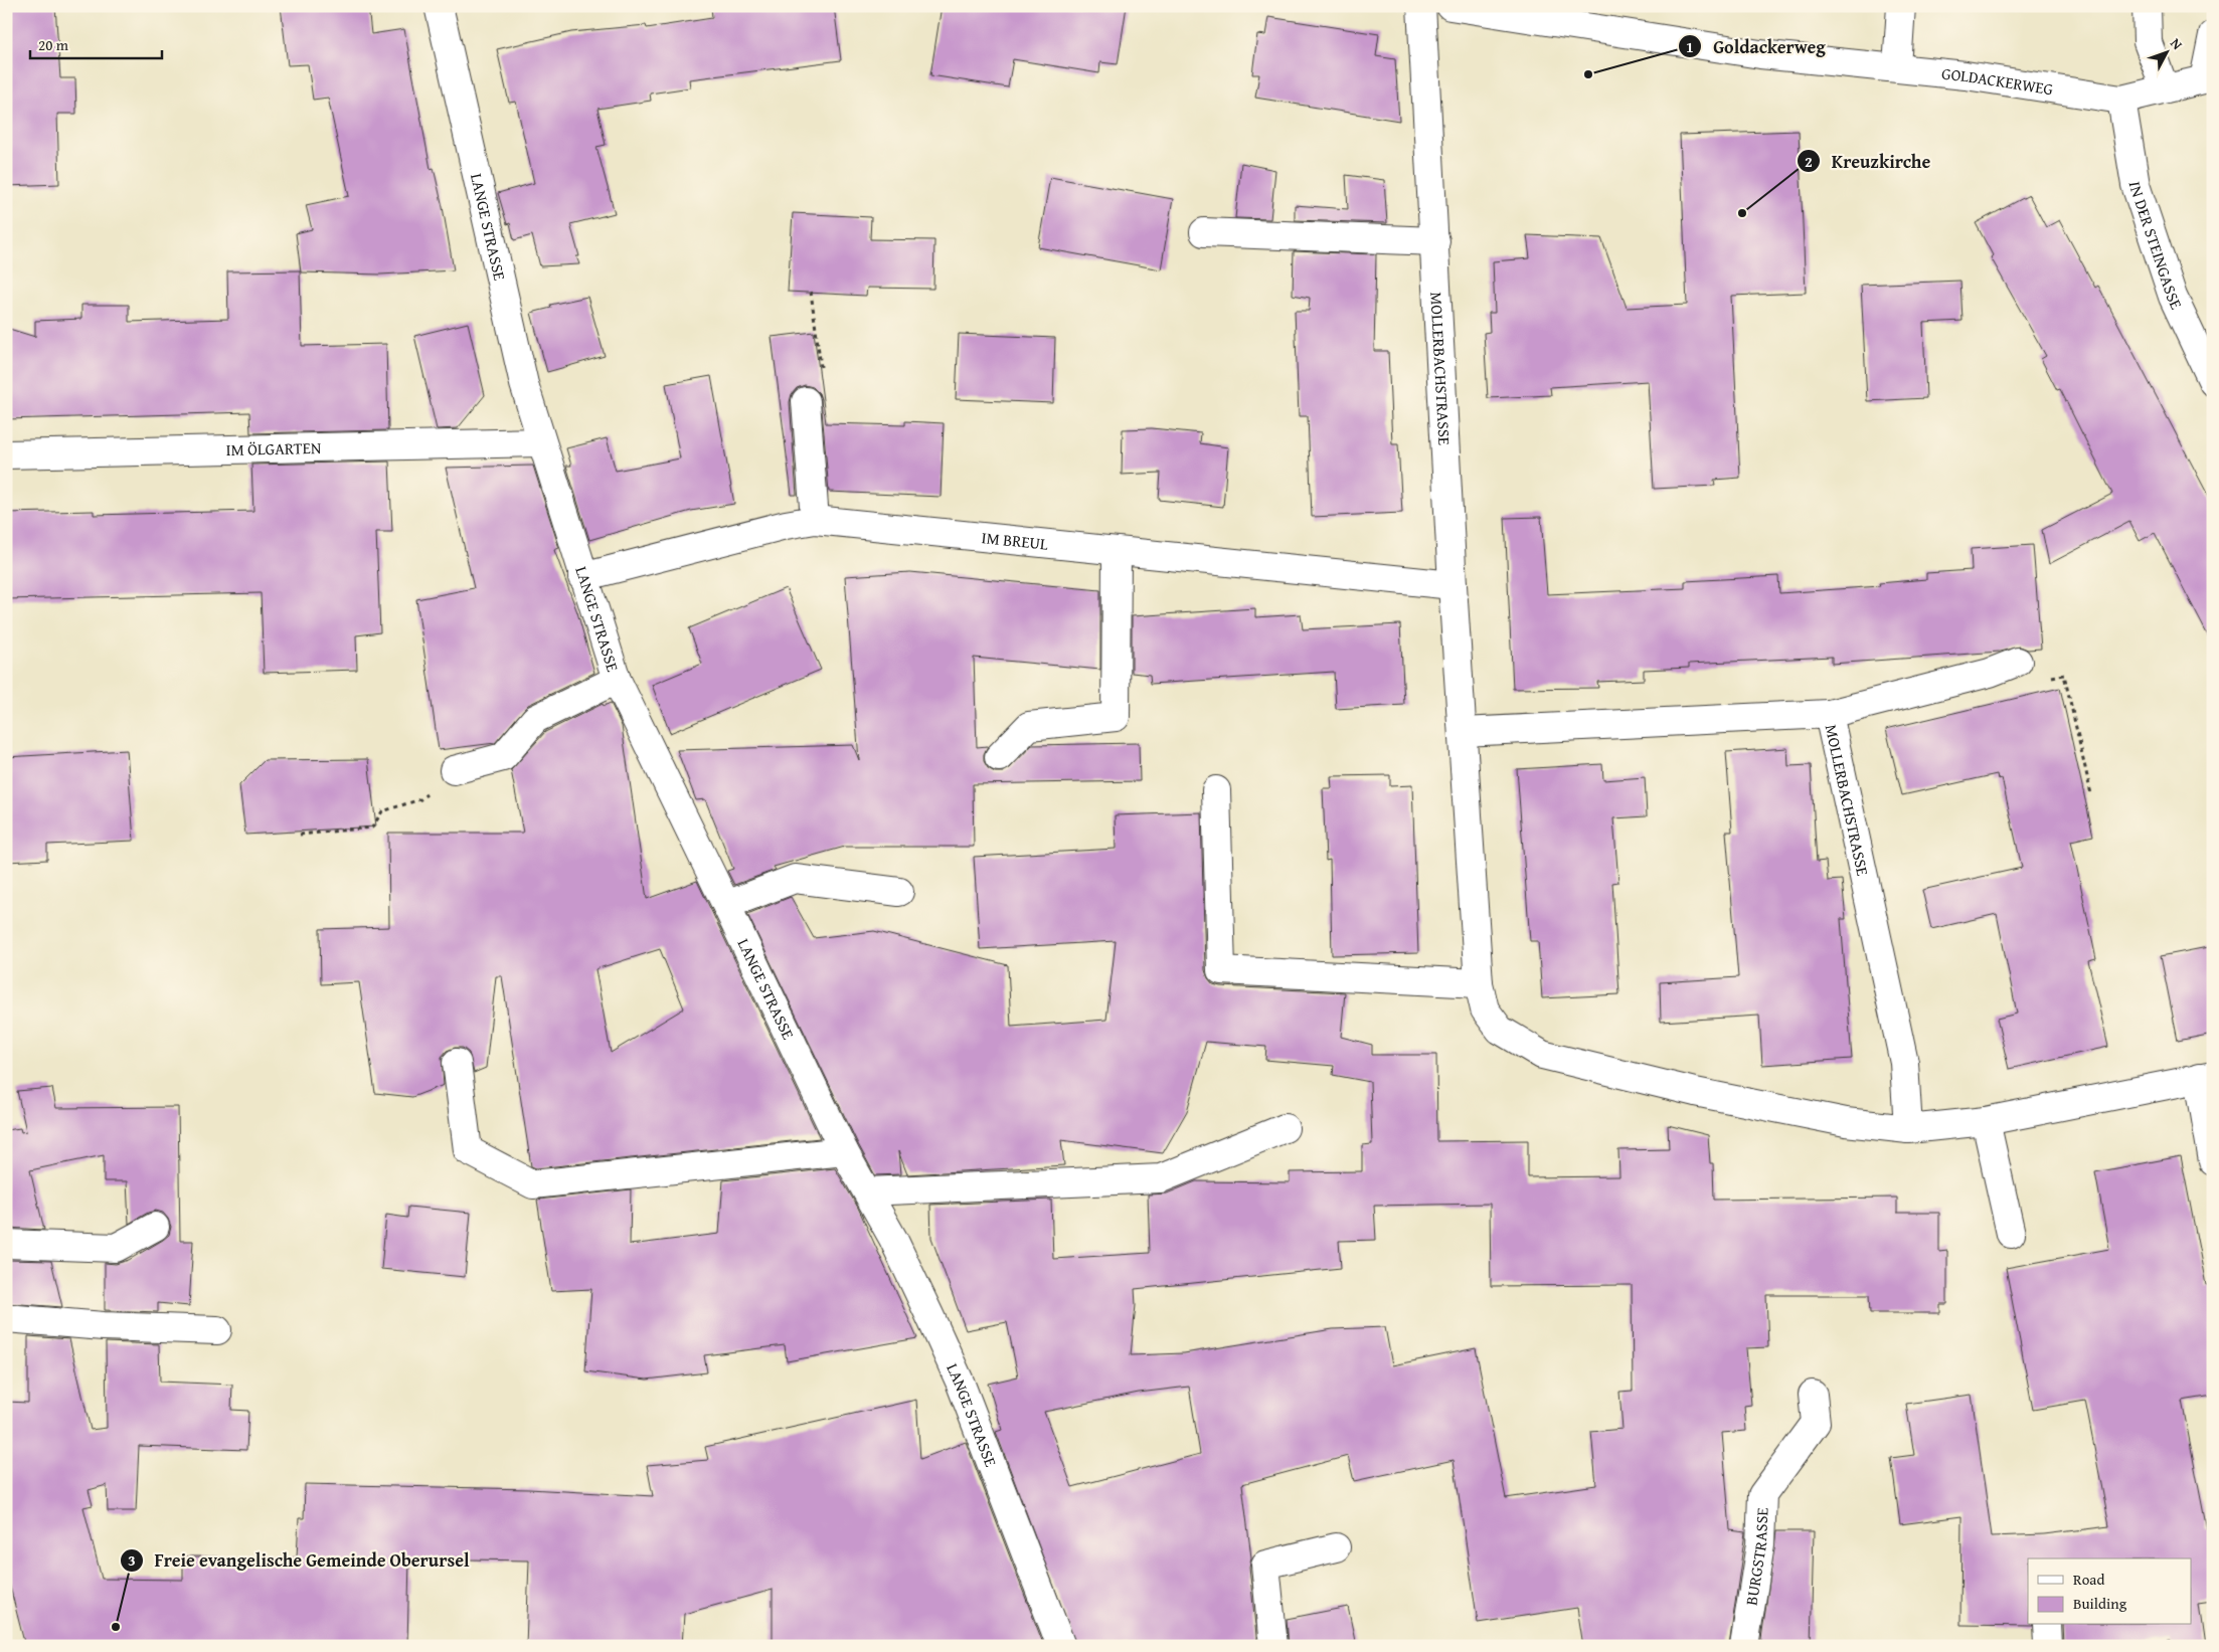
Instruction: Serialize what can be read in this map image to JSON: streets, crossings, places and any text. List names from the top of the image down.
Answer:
{
  "streets": {
    "street": [
      "GOLDACKERWEG",
      "LANGE STRASSE",
      "IN DER STEINGASSE",
      "MOLLERBACHSTRASSE",
      "IM ÖLGARTEN",
      "IM BREUL",
      "BURGSTRASSE"
    ]
  },
  "crossings": [
    ["GOLDACKERWEG", "IN DER STEINGASSE"],
    ["LANGE STRASSE", "IM ÖLGARTEN"],
    ["LANGE STRASSE", "IM BREUL"],
    ["MOLLERBACHSTRASSE", "IM BREUL"]
  ],
  "places": ["Goldackerweg", "Kreuzkirche", "Freie evangelische Gemeinde Oberursel"],
  "legend": ["Road", "Building"],
  "scale_bar": "20 m",
  "north": "top right"
}
